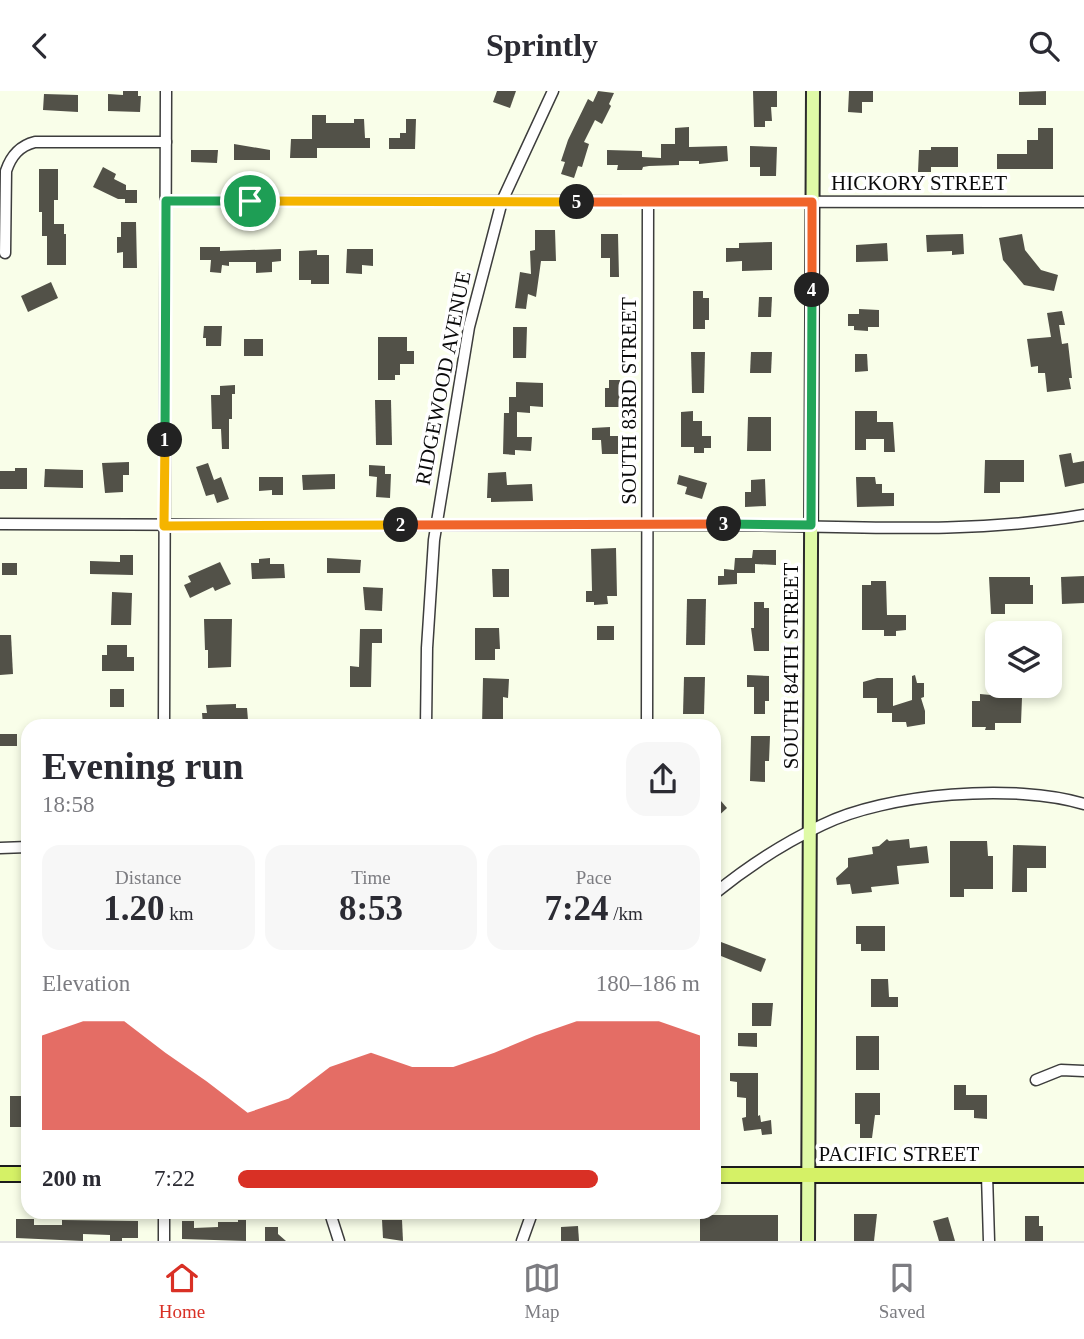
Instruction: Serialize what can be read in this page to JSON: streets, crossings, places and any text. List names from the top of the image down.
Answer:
{
  "streets": {
    "main road": ["SOUTH 84TH STREET", "PACIFIC STREET"],
    "street": ["HICKORY STREET", "RIDGEWOOD AVENUE", "SOUTH 83RD STREET"]
  },
  "crossings": [
    ["HICKORY STREET", "RIDGEWOOD AVENUE"],
    ["HICKORY STREET", "SOUTH 83RD STREET"],
    ["HICKORY STREET", "SOUTH 84TH STREET"],
    ["SOUTH 84TH STREET", "PACIFIC STREET"]
  ],
  "page": {
    "header": "Sprintly",
    "pins": [
      "5",
      "4",
      "1",
      "3",
      "2"
    ],
    "heading": ["Evening run", "18:58"],
    "stats": [
      ["Distance", "1.20 km"],
      ["Time", "8:53"],
      ["Pace", "7:24 /km"]
    ],
    "chart": ["Elevation", "180–186 m"],
    "list": [
      {
        "name": "200 m",
        "note": "7:22"
      }
    ],
    "tabs": ["Home", "Map", "Saved"]
  }
}
